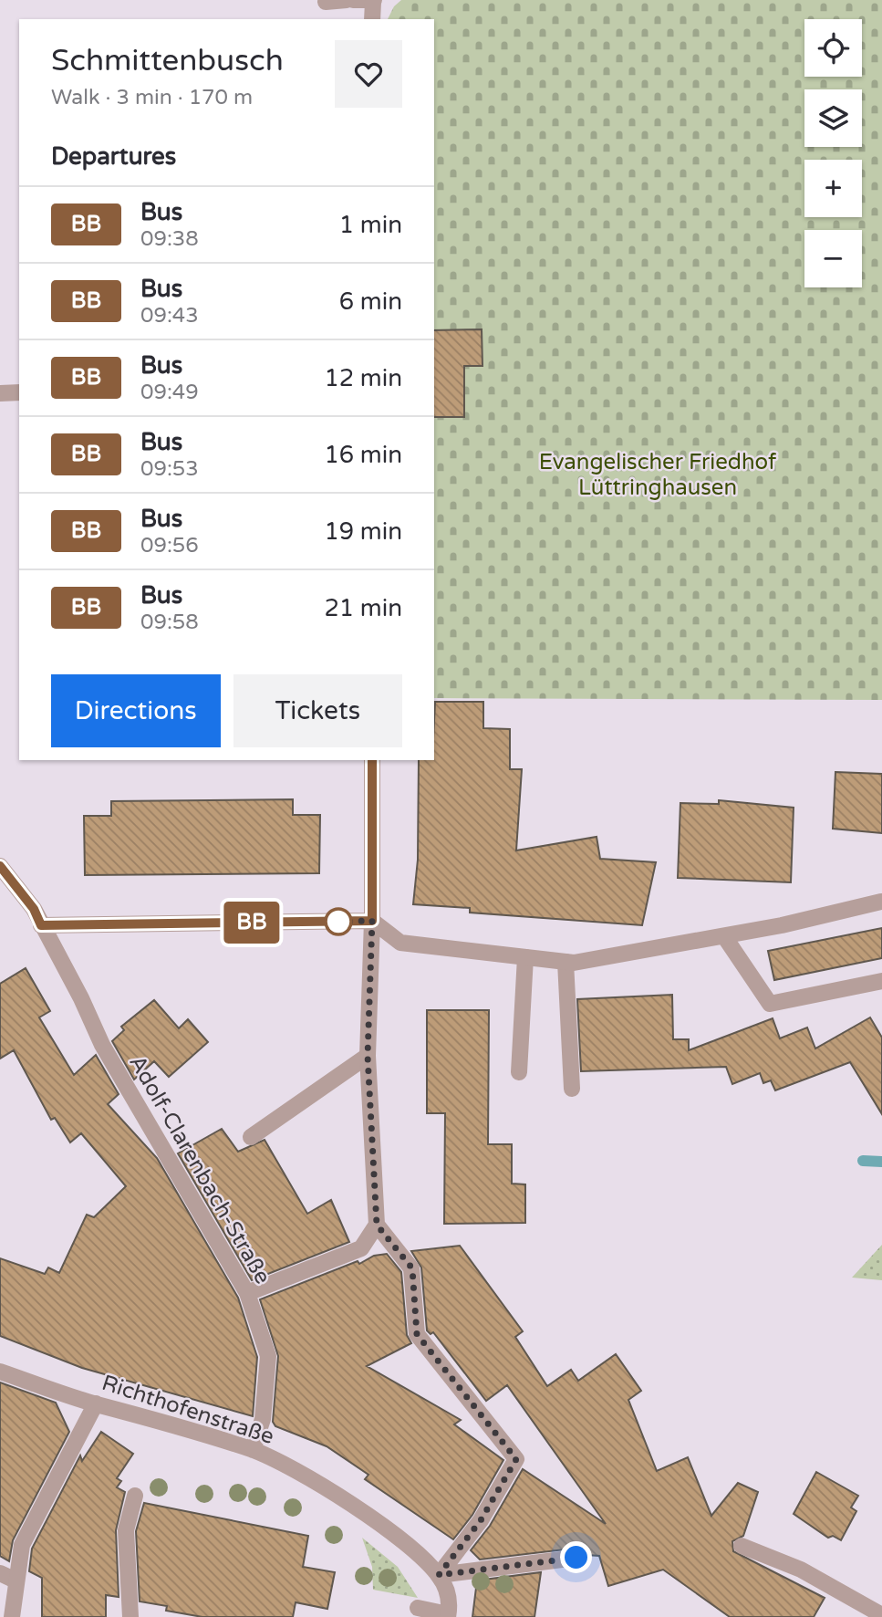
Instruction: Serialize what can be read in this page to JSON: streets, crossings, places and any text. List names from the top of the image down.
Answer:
{
  "streets": {
    "street": ["Adolf-Clarenbach-Straße", "Richthofenstraße"]
  },
  "crossings": [
    ["Adolf-Clarenbach-Straße", "Richthofenstraße"]
  ],
  "parks": ["Evangelischer Friedhof Lüttringhausen"],
  "lines": ["bus line BB"],
  "page": {
    "on_map": "BB",
    "map_buttons": ["+", "−"],
    "heading": [
      ["Schmittenbusch", "Walk · 3 min · 170 m"],
      "Departures"
    ],
    "list": [
      {
        "mark": "BB",
        "name": "Bus",
        "note": "09:38",
        "value": "1 min"
      },
      {
        "mark": "BB",
        "name": "Bus",
        "note": "09:43",
        "value": "6 min"
      },
      {
        "mark": "BB",
        "name": "Bus",
        "note": "09:49",
        "value": "12 min"
      },
      {
        "mark": "BB",
        "name": "Bus",
        "note": "09:53",
        "value": "16 min"
      },
      {
        "mark": "BB",
        "name": "Bus",
        "note": "09:56",
        "value": "19 min"
      },
      {
        "mark": "BB",
        "name": "Bus",
        "note": "09:58",
        "value": "21 min"
      }
    ],
    "buttons": ["Directions", "Tickets"]
  }
}
